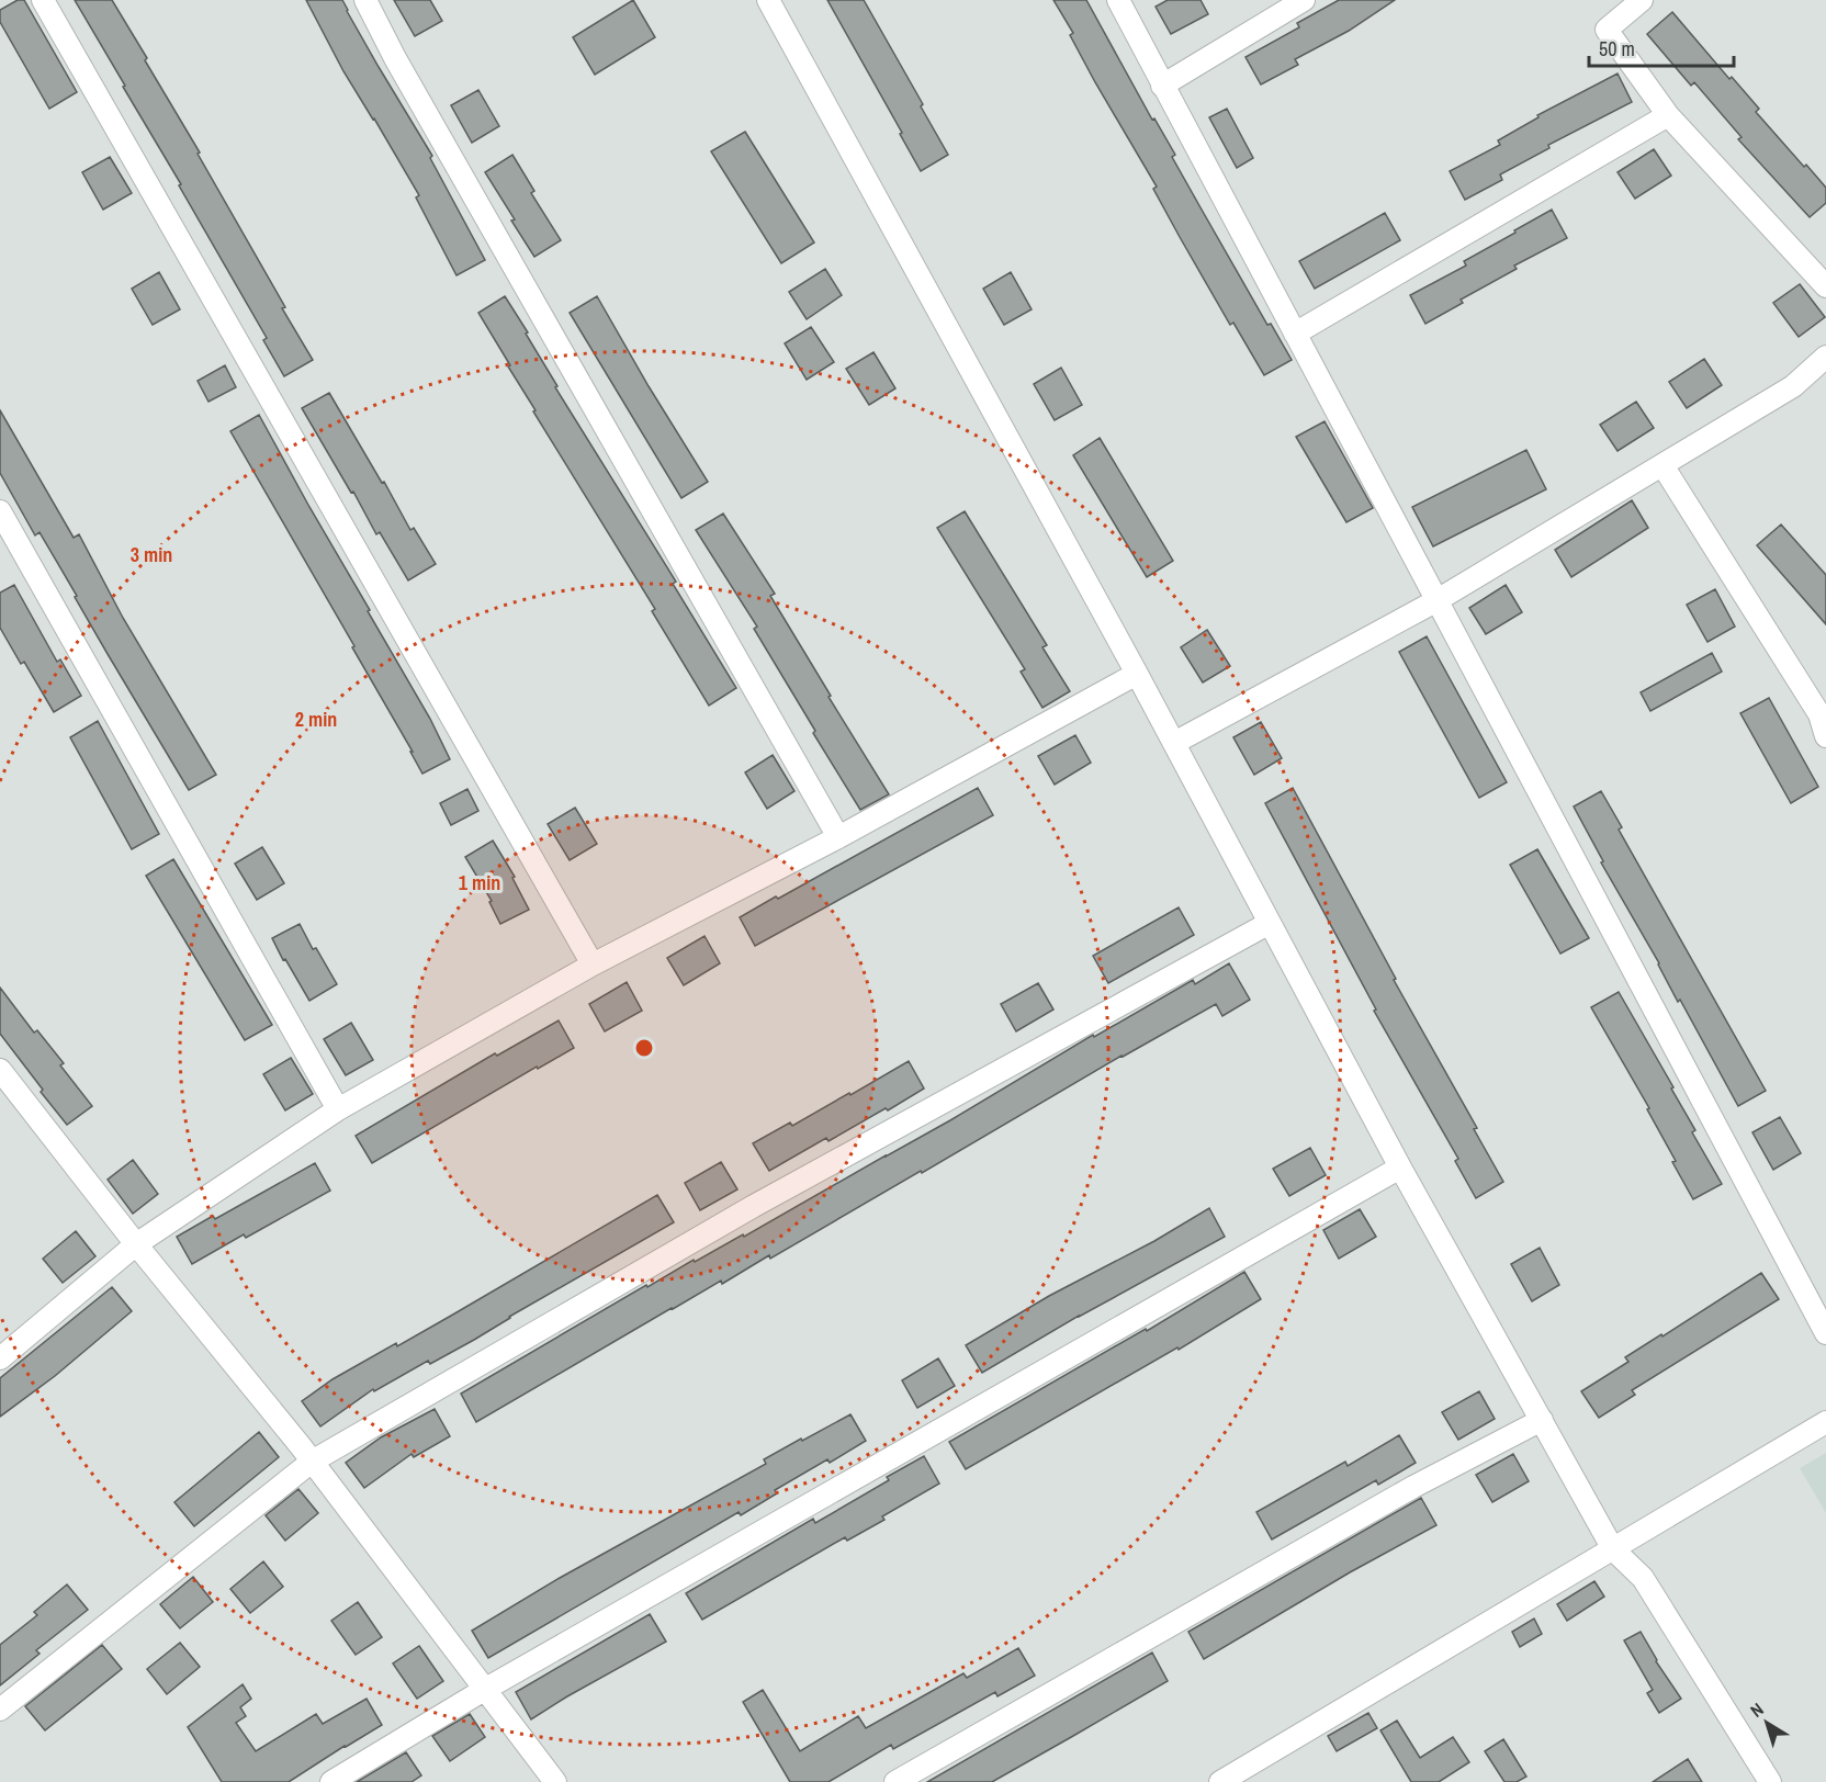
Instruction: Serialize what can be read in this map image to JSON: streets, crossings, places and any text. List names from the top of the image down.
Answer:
{
  "scale_bar": "50 m",
  "north": "top left",
  "rings": ["3 min", "2 min", "1 min"]
}
